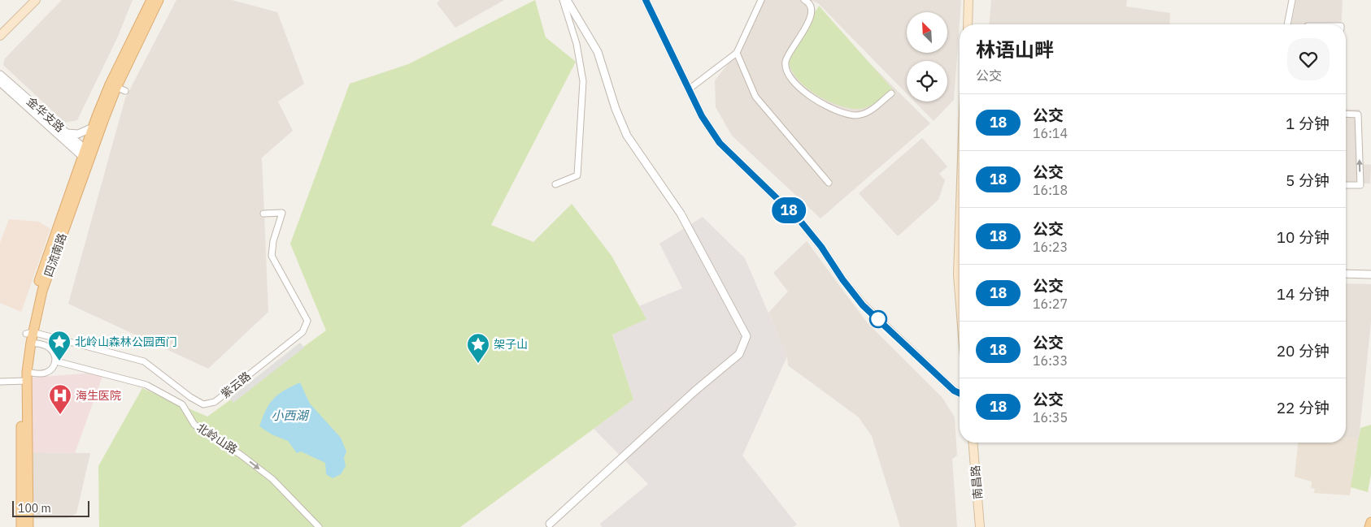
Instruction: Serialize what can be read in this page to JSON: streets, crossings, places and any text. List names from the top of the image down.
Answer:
{
  "streets": {
    "main road": ["四流南路", "南昌路"],
    "street": ["金华支路", "紫云路", "北岭山路"]
  },
  "crossings": [
    ["金华支路", "四流南路"],
    ["四流南路", "紫云路"]
  ],
  "one_way": ["北岭山路"],
  "water": ["小西湖"],
  "places": {
    "place": ["北岭山森林公园西门", "架子山"],
    "hospital": ["海生医院"]
  },
  "lines": ["bus line 18"],
  "scale_bar": "100 m",
  "north": "top left",
  "page": {
    "on_map": "18",
    "heading": ["林语山畔", "公交"],
    "list": [
      {
        "mark": "18",
        "name": "公交",
        "note": "16:14",
        "value": "1 分钟"
      },
      {
        "mark": "18",
        "name": "公交",
        "note": "16:18",
        "value": "5 分钟"
      },
      {
        "mark": "18",
        "name": "公交",
        "note": "16:23",
        "value": "10 分钟"
      },
      {
        "mark": "18",
        "name": "公交",
        "note": "16:27",
        "value": "14 分钟"
      },
      {
        "mark": "18",
        "name": "公交",
        "note": "16:33",
        "value": "20 分钟"
      },
      {
        "mark": "18",
        "name": "公交",
        "note": "16:35",
        "value": "22 分钟"
      }
    ],
    "scale": "100 m"
  }
}
